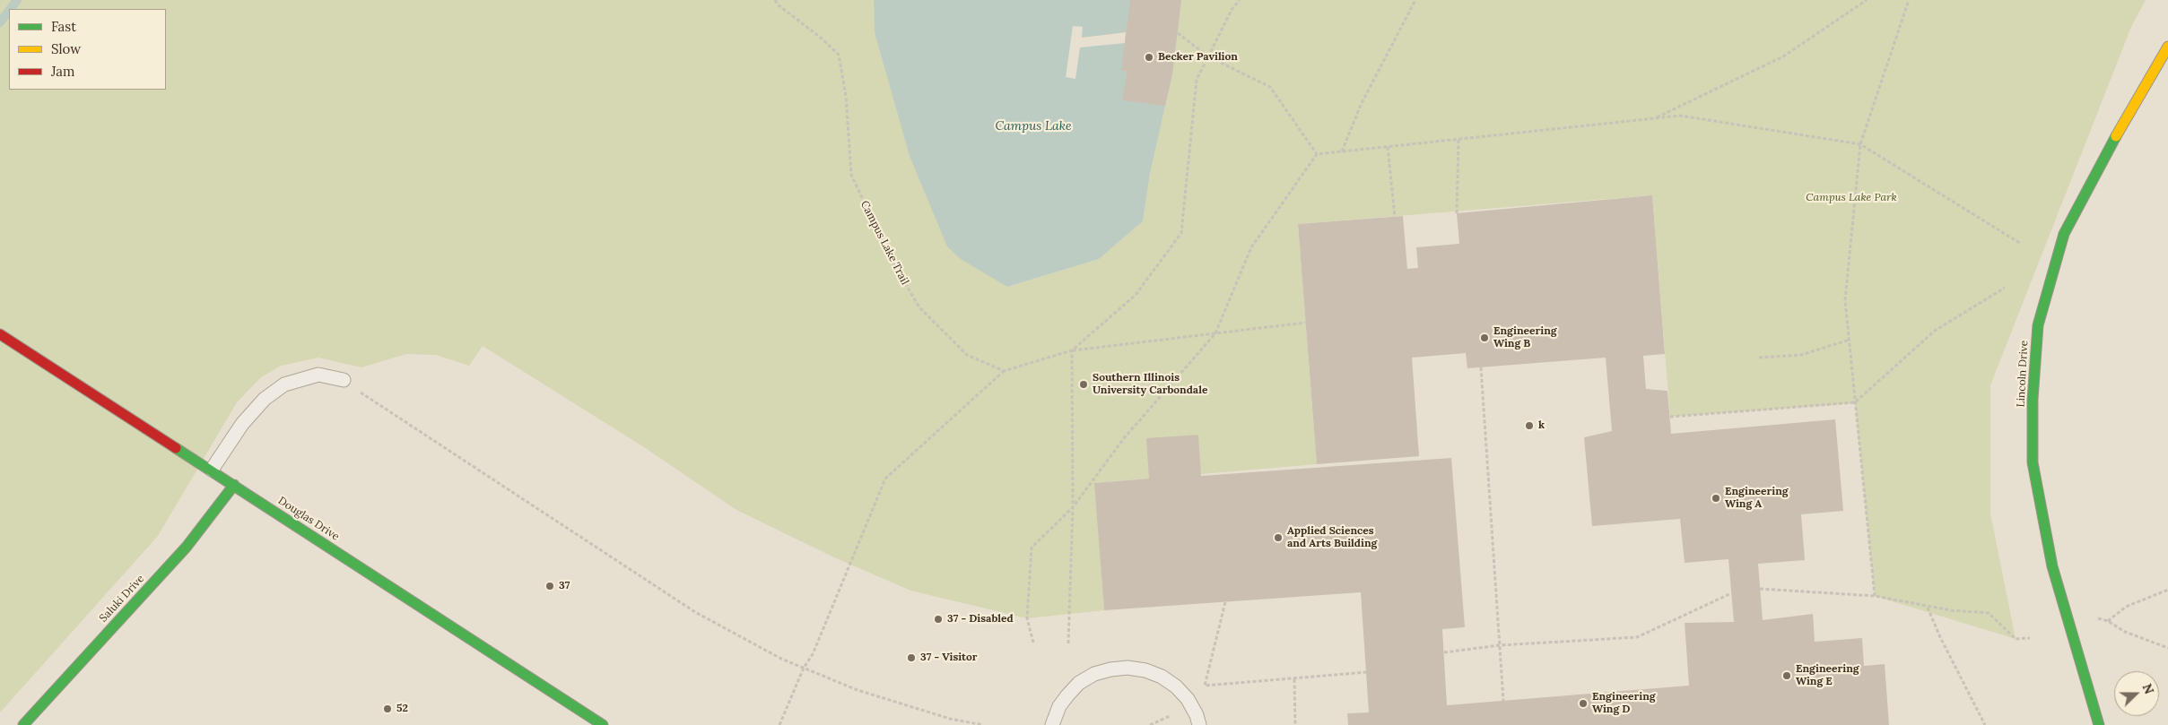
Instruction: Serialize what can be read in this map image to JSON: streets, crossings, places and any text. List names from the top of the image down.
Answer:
{
  "streets": {
    "street": ["Lincoln Drive", "Douglas Drive", "Saluki Drive"],
    "path": ["Campus Lake Trail"]
  },
  "crossings": [
    ["Douglas Drive", "Saluki Drive"]
  ],
  "water": ["Campus Lake"],
  "parks": ["Campus Lake Park"],
  "places": [
    "Becker Pavilion",
    "Engineering Wing B",
    "Southern Illinois University Carbondale",
    "k",
    "Engineering Wing A",
    "Applied Sciences and Arts Building",
    "37",
    "37 - Disabled",
    "37 - Visitor",
    "Engineering Wing E",
    "Engineering Wing D",
    "52"
  ],
  "legend": ["Fast", "Slow", "Jam"],
  "north": "right"
}
